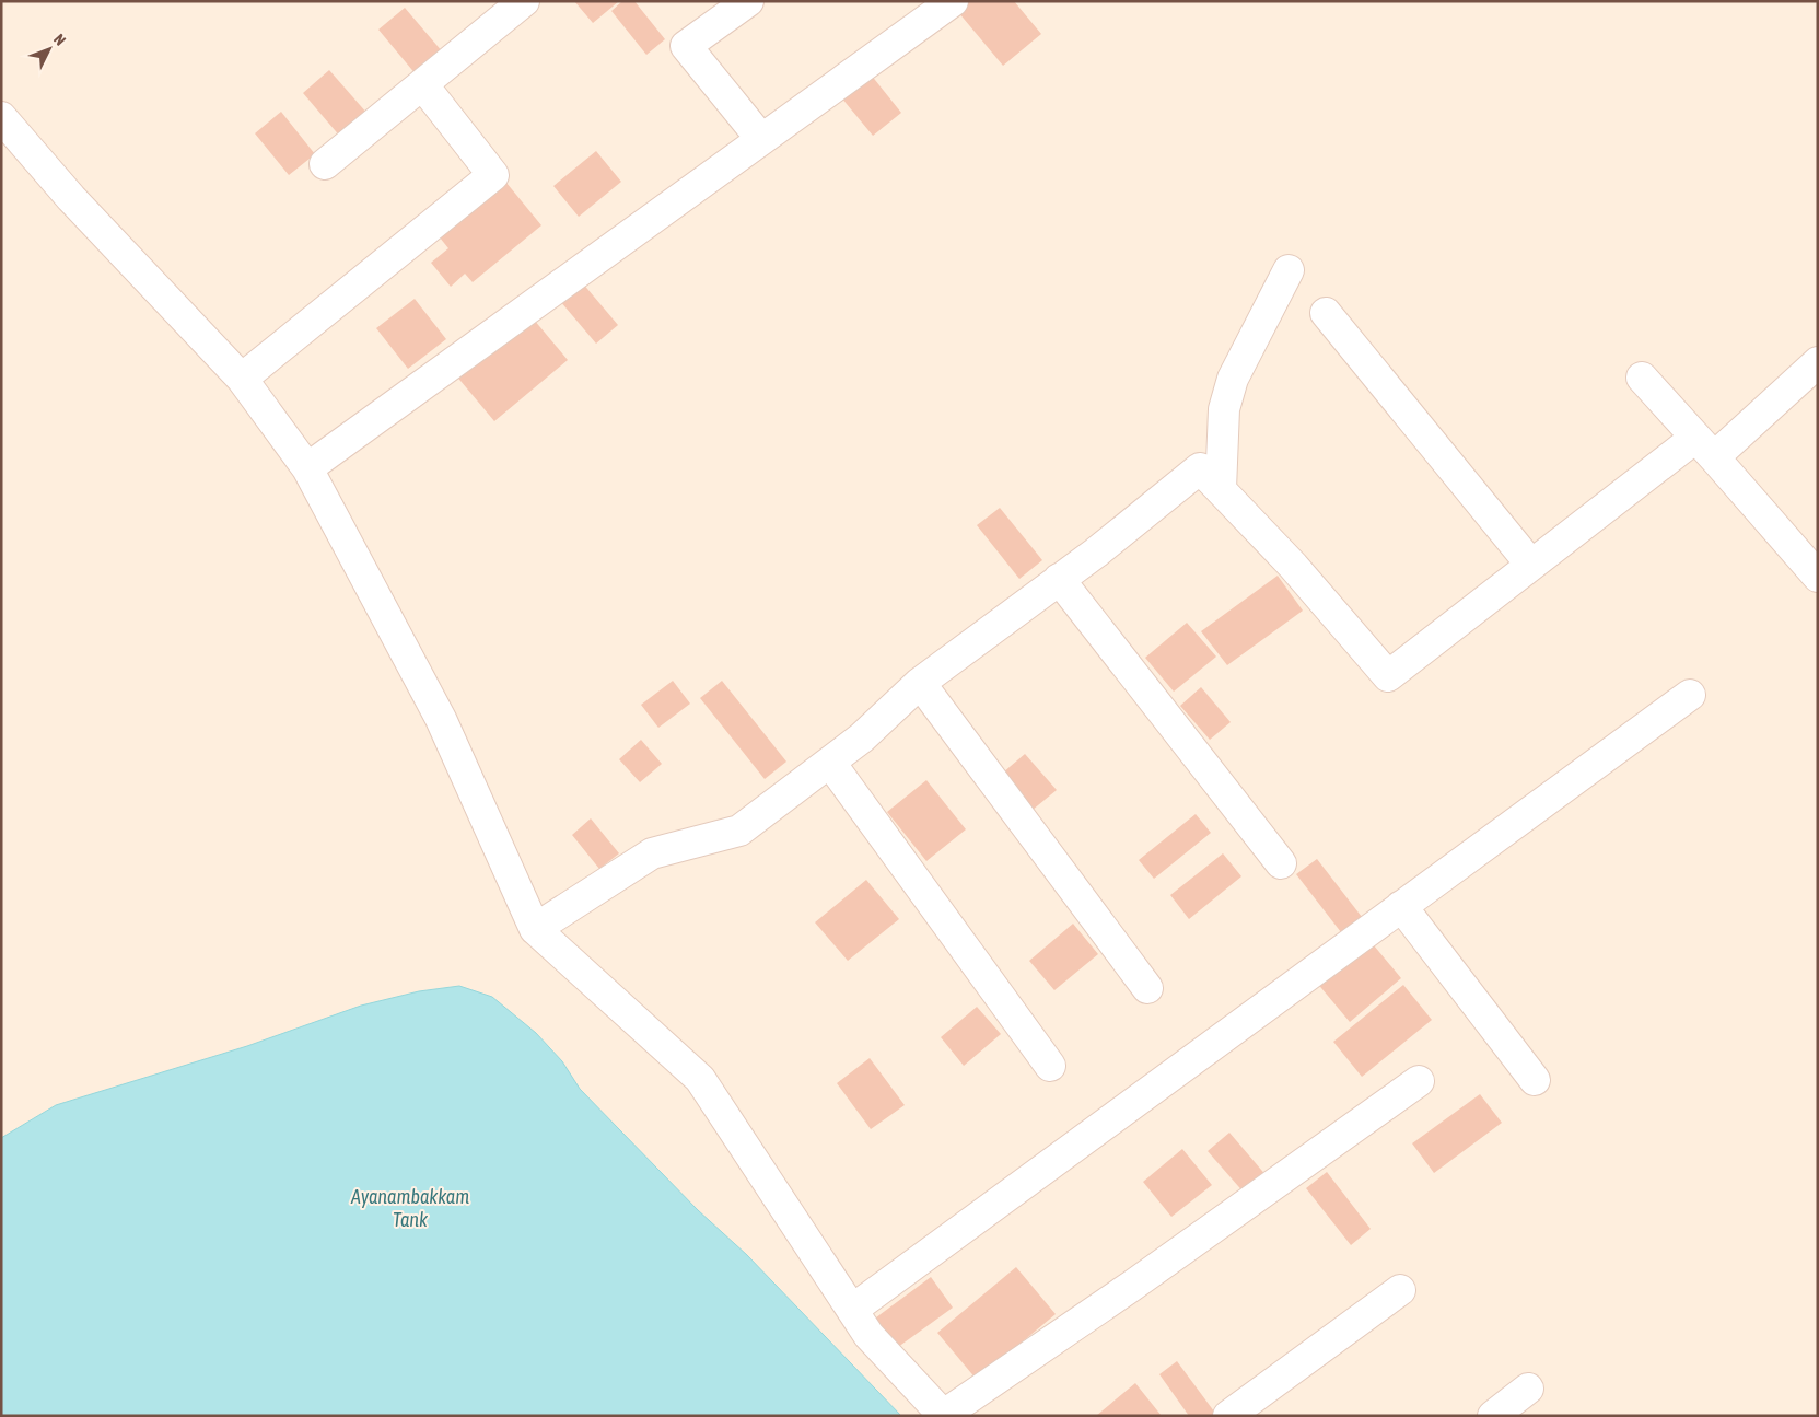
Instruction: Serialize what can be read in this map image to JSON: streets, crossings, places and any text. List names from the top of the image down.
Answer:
{
  "water": ["Ayanambakkam Tank"],
  "north": "top right"
}
